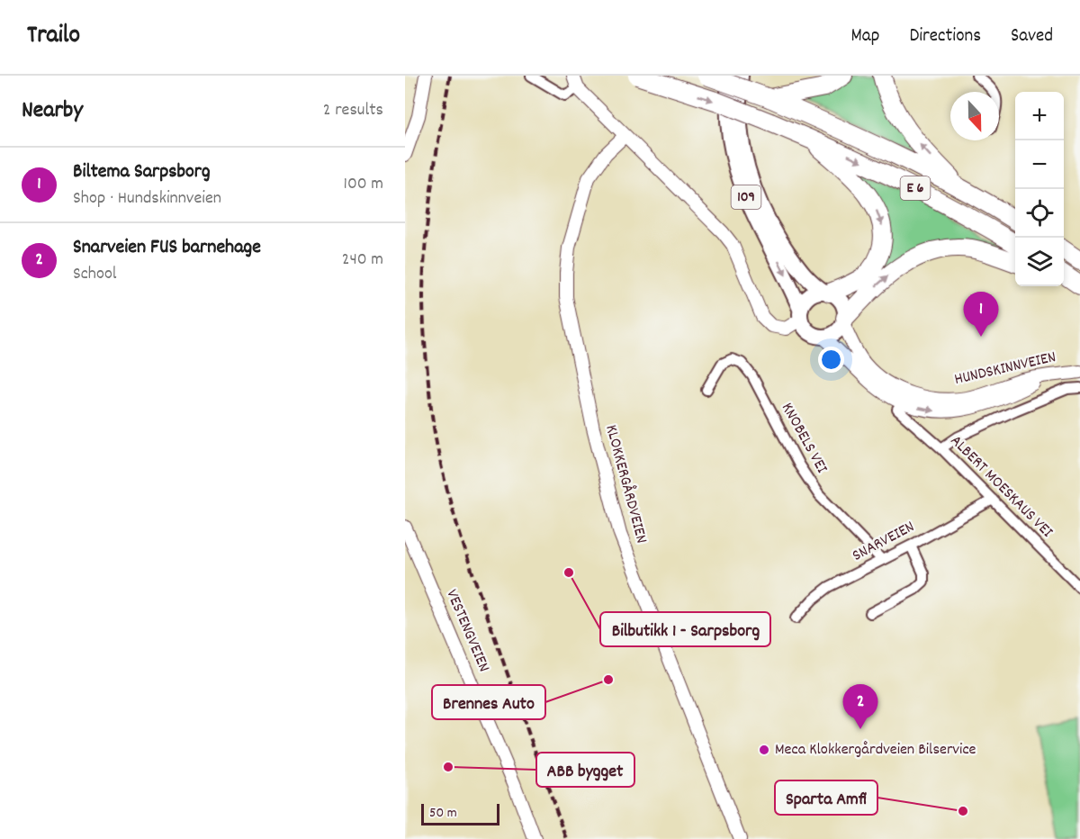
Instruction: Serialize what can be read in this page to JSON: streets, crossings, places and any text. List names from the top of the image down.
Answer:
{
  "streets": {
    "highway": ["E 6"],
    "main road": ["109"],
    "street": [
      "HUNDSKINNVEIEN",
      "KNOBELS VEI",
      "KLOKKERGÅRDVEIEN",
      "ALBERT MOESKAUS VEI",
      "SNARVEIEN",
      "VESTENGVEIEN"
    ]
  },
  "crossings": [
    ["E 6", "109"],
    ["E 6", "HUNDSKINNVEIEN"],
    ["109", "HUNDSKINNVEIEN"],
    ["KNOBELS VEI", "SNARVEIEN"],
    ["ALBERT MOESKAUS VEI", "SNARVEIEN"]
  ],
  "places": [
    "Bilbutikk 1 - Sarpsborg",
    "Brennes Auto",
    "Meca Klokkergårdveien Bilservice",
    "ABB bygget",
    "Sparta Amfi"
  ],
  "scale_bar": "50 m",
  "north": "bottom",
  "page": {
    "header": "Trailo",
    "nav": ["Map", "Directions", "Saved"],
    "heading": ["Nearby", "2 results"],
    "map_buttons": ["+", "−"],
    "list": [
      {
        "mark": "1",
        "name": "Biltema Sarpsborg",
        "note": "Shop · Hundskinnveien",
        "value": "100 m"
      },
      {
        "mark": "2",
        "name": "Snarveien FUS barnehage",
        "note": "School",
        "value": "240 m"
      }
    ],
    "pins": ["1", "2"],
    "scale": "50 m"
  }
}
